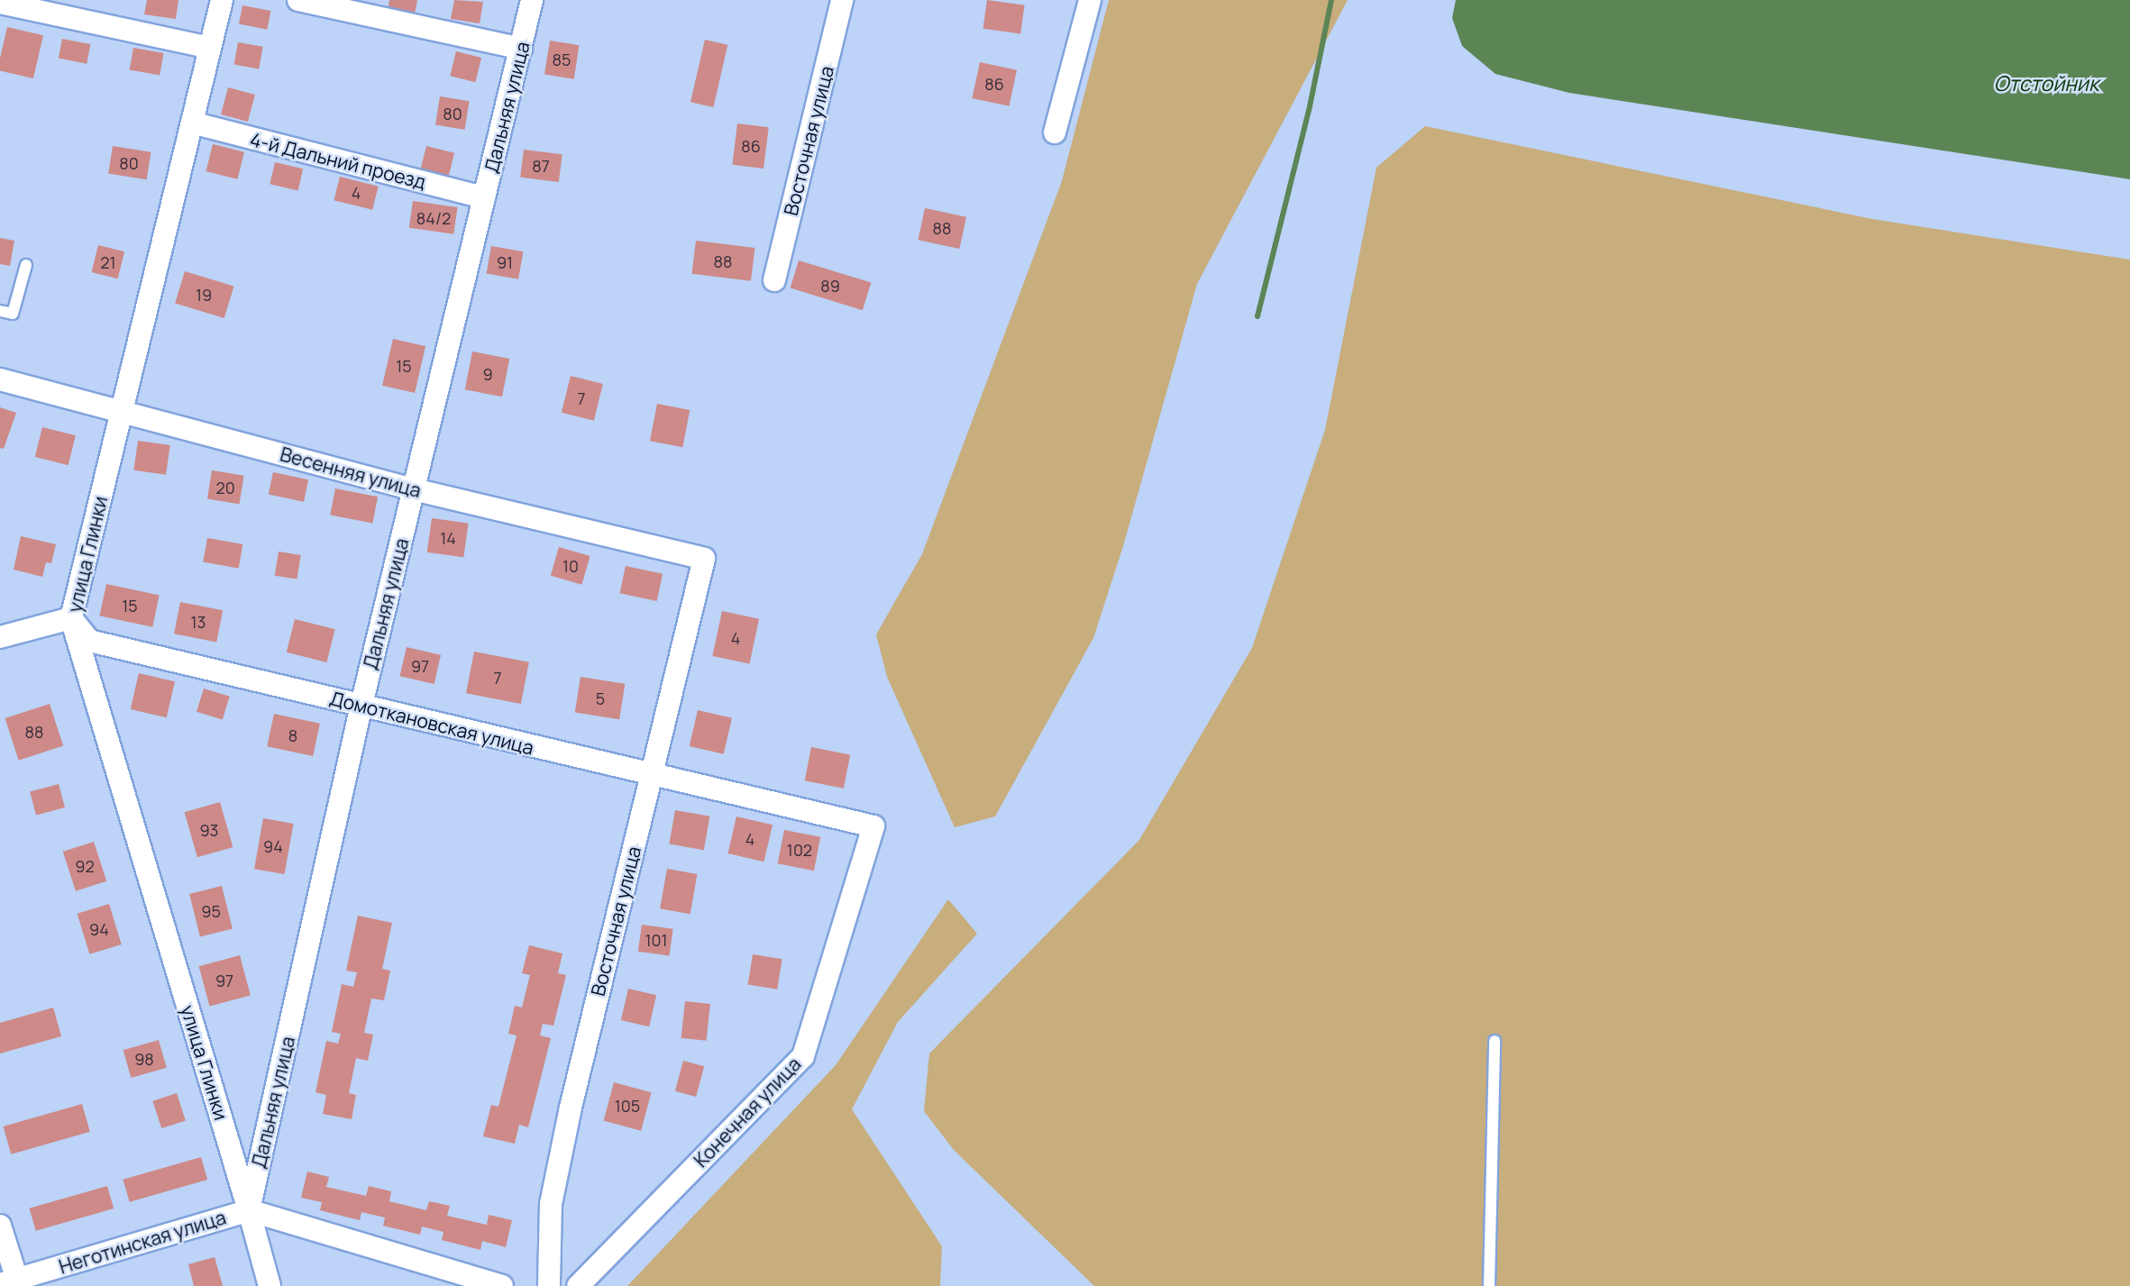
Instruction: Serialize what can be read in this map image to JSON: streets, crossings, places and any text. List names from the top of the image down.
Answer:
{
  "streets": {
    "street": [
      "Дальняя улица",
      "Восточная улица",
      "4-й Дальний проезд",
      "Весенняя улица",
      "улица Глинки",
      "Домоткановская улица",
      "Конечная улица",
      "Неготинская улица"
    ]
  },
  "crossings": [
    ["Дальняя улица", "4-й Дальний проезд"],
    ["Дальняя улица", "Весенняя улица"],
    ["Дальняя улица", "улица Глинки"],
    ["Дальняя улица", "Домоткановская улица"],
    ["Дальняя улица", "Неготинская улица"],
    ["Восточная улица", "Весенняя улица"],
    ["Восточная улица", "Домоткановская улица"],
    ["4-й Дальний проезд", "улица Глинки"],
    ["Весенняя улица", "улица Глинки"],
    ["улица Глинки", "Домоткановская улица"],
    ["улица Глинки", "Неготинская улица"],
    ["Домоткановская улица", "Конечная улица"]
  ],
  "water": ["Отстойник"],
  "house_numbers": [
    "85",
    "86",
    "80",
    "86",
    "80",
    "87",
    "4",
    "84/2",
    "88",
    "88",
    "21",
    "91",
    "89",
    "19",
    "15",
    "9",
    "7",
    "20",
    "14",
    "10",
    "15",
    "13",
    "4",
    "97",
    "7",
    "5",
    "88",
    "8",
    "93",
    "4",
    "94",
    "102",
    "92",
    "95",
    "94",
    "101",
    "97",
    "98",
    "105"
  ]
}
